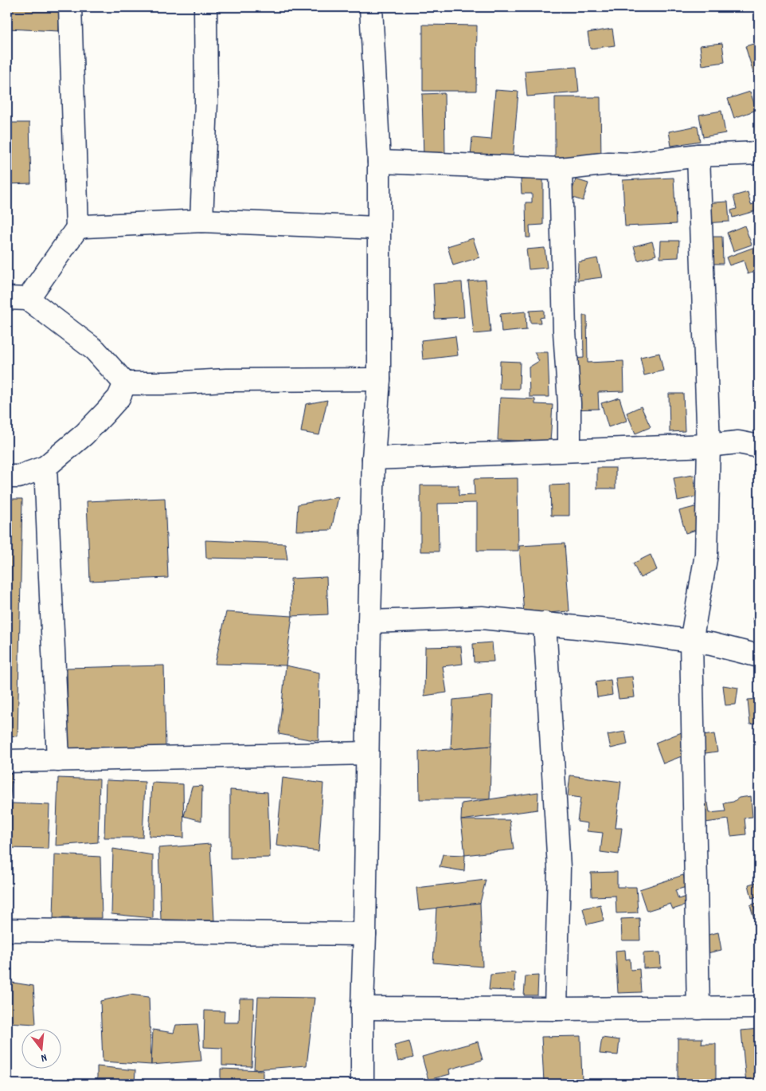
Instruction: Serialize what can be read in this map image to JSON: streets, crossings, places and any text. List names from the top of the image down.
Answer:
{
  "north": "bottom"
}
